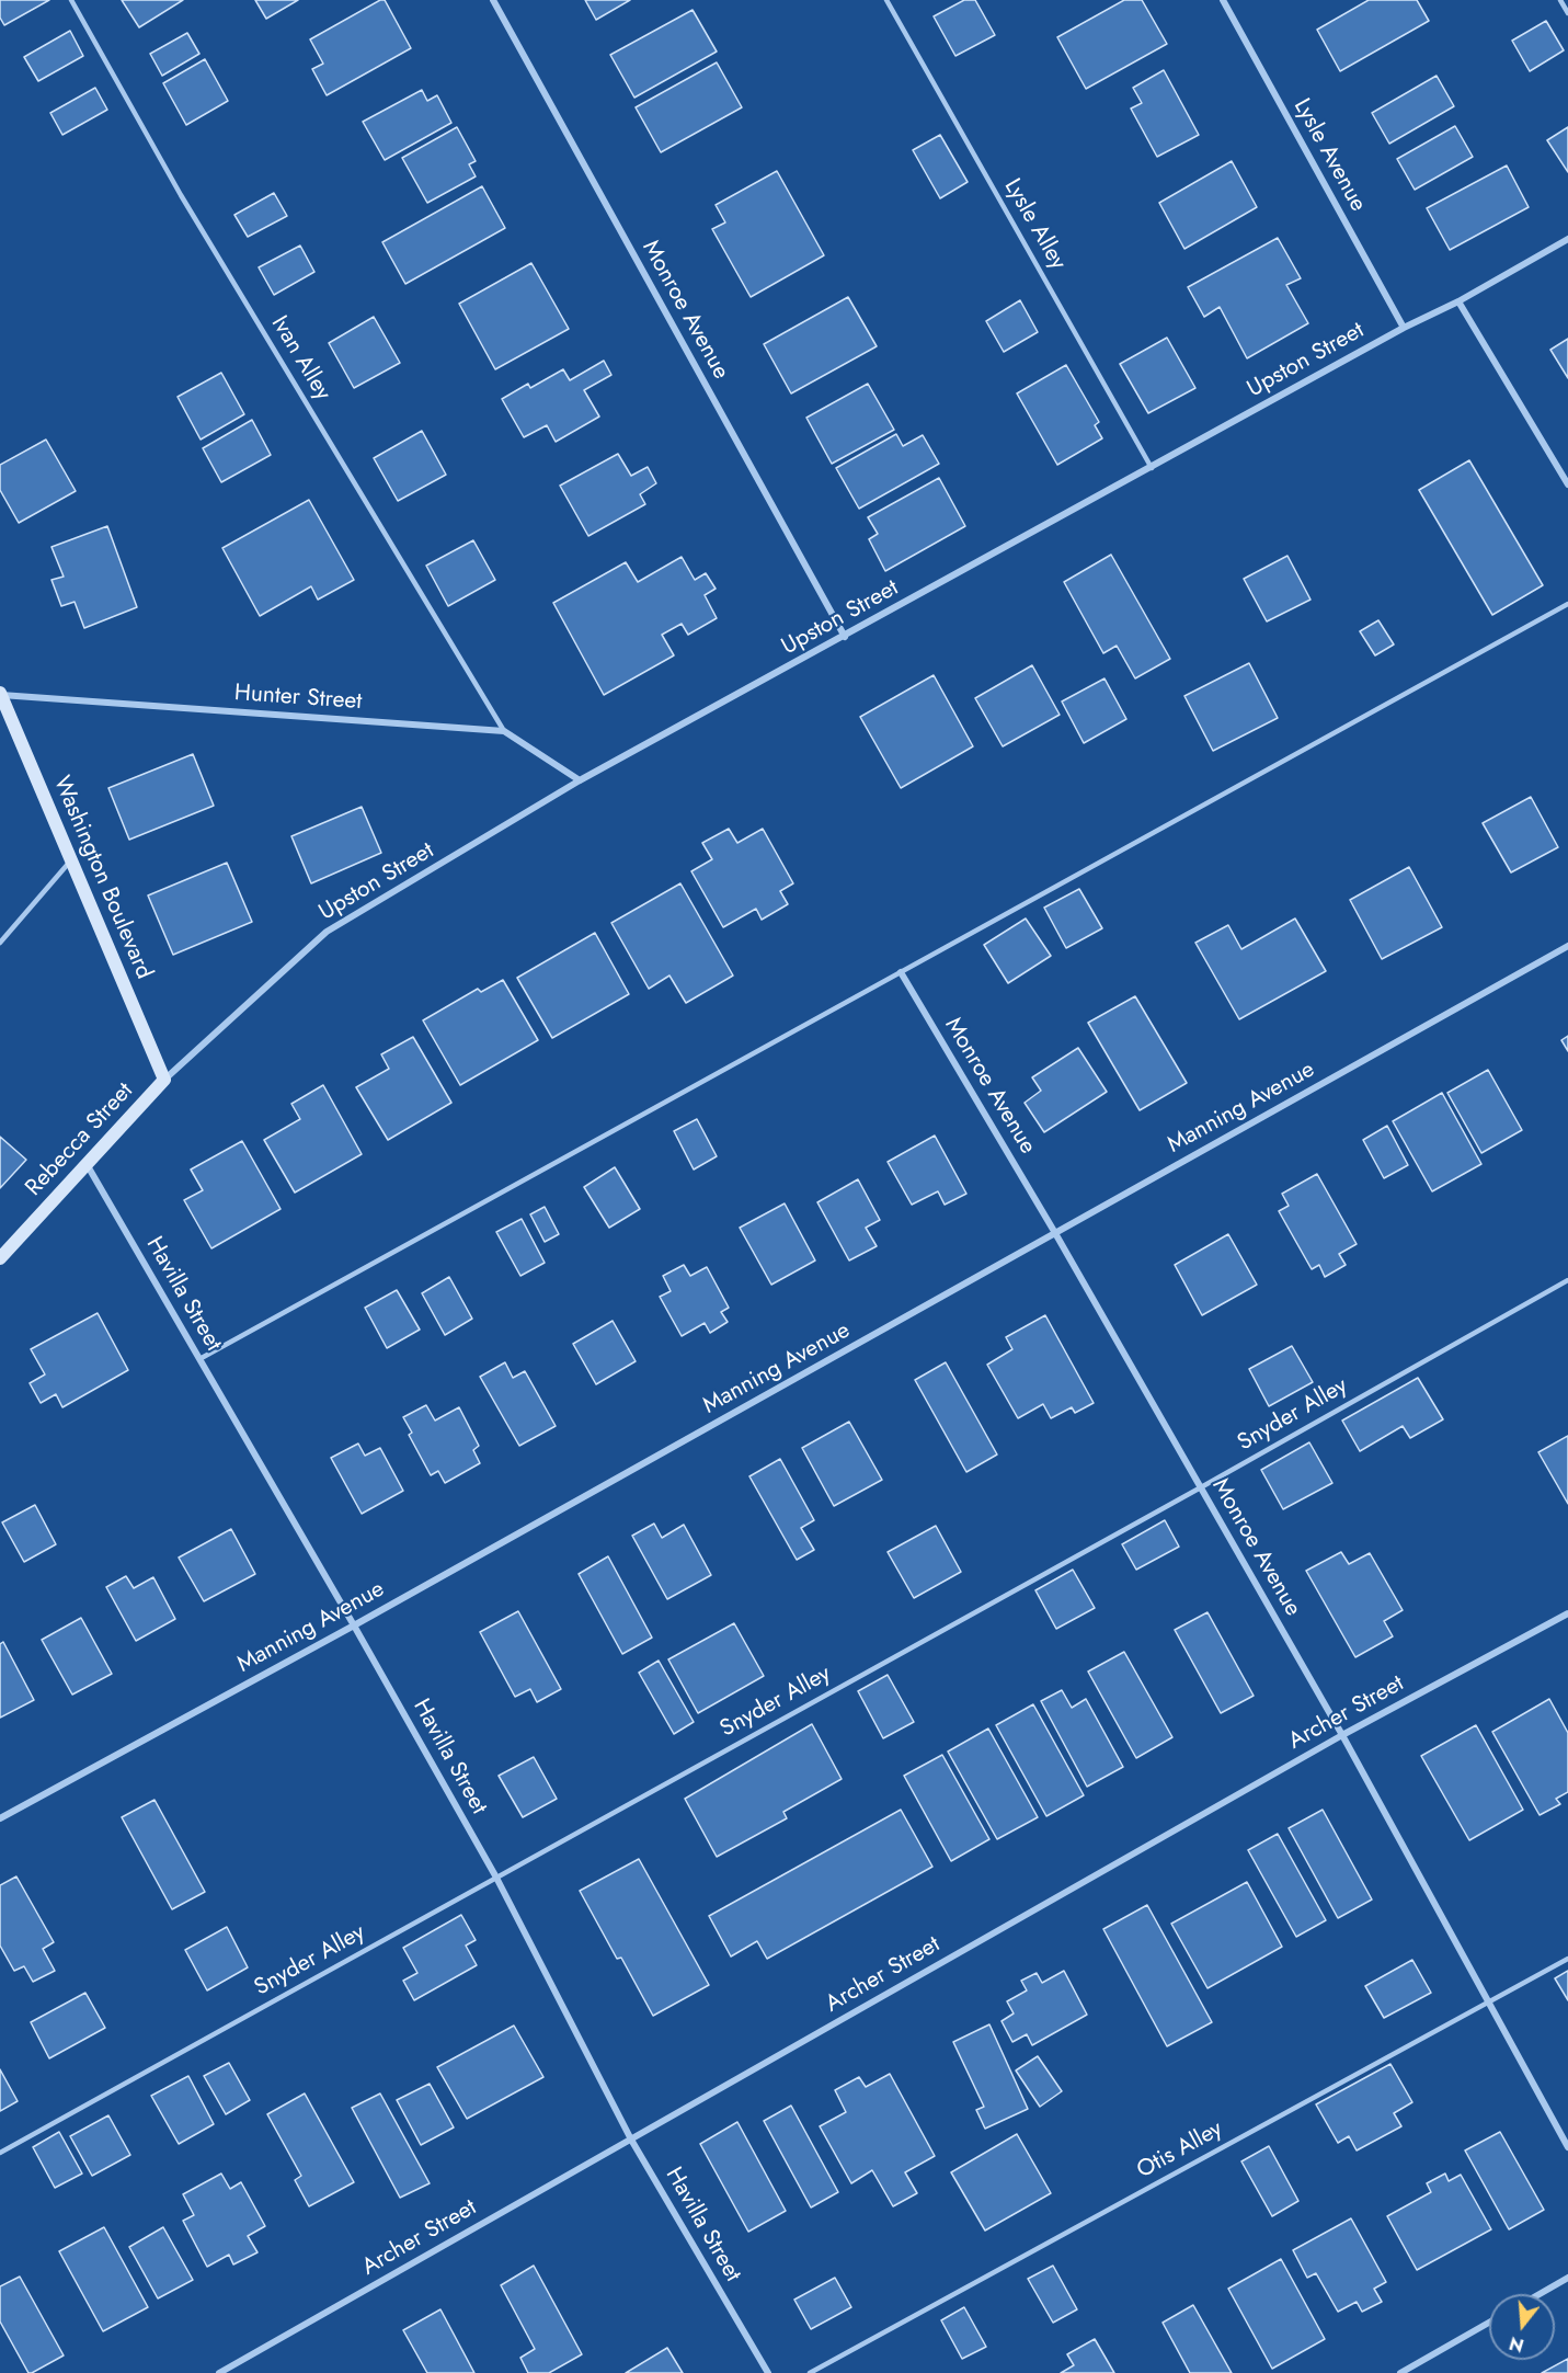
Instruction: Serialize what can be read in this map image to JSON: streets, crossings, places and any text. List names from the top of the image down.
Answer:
{
  "streets": {
    "street": [
      "Lysle Avenue",
      "Monroe Avenue",
      "Upston Street",
      "Hunter Street",
      "Washington Boulevard",
      "Manning Avenue",
      "Rebecca Street",
      "Havilla Street",
      "Archer Street"
    ],
    "lane": [
      "Lysle Alley",
      "Ivan Alley",
      "Snyder Alley",
      "Otis Alley"
    ]
  },
  "crossings": [
    ["Lysle Avenue", "Upston Street"],
    ["Lysle Alley", "Upston Street"],
    ["Monroe Avenue", "Upston Street"],
    ["Monroe Avenue", "Manning Avenue"],
    ["Monroe Avenue", "Snyder Alley"],
    ["Monroe Avenue", "Archer Street"],
    ["Monroe Avenue", "Otis Alley"],
    ["Ivan Alley", "Hunter Street"],
    ["Upston Street", "Hunter Street"],
    ["Upston Street", "Washington Boulevard"],
    ["Upston Street", "Rebecca Street"],
    ["Hunter Street", "Washington Boulevard"],
    ["Washington Boulevard", "Rebecca Street"],
    ["Manning Avenue", "Havilla Street"],
    ["Rebecca Street", "Havilla Street"],
    ["Havilla Street", "Snyder Alley"],
    ["Havilla Street", "Archer Street"]
  ],
  "north": "bottom"
}
